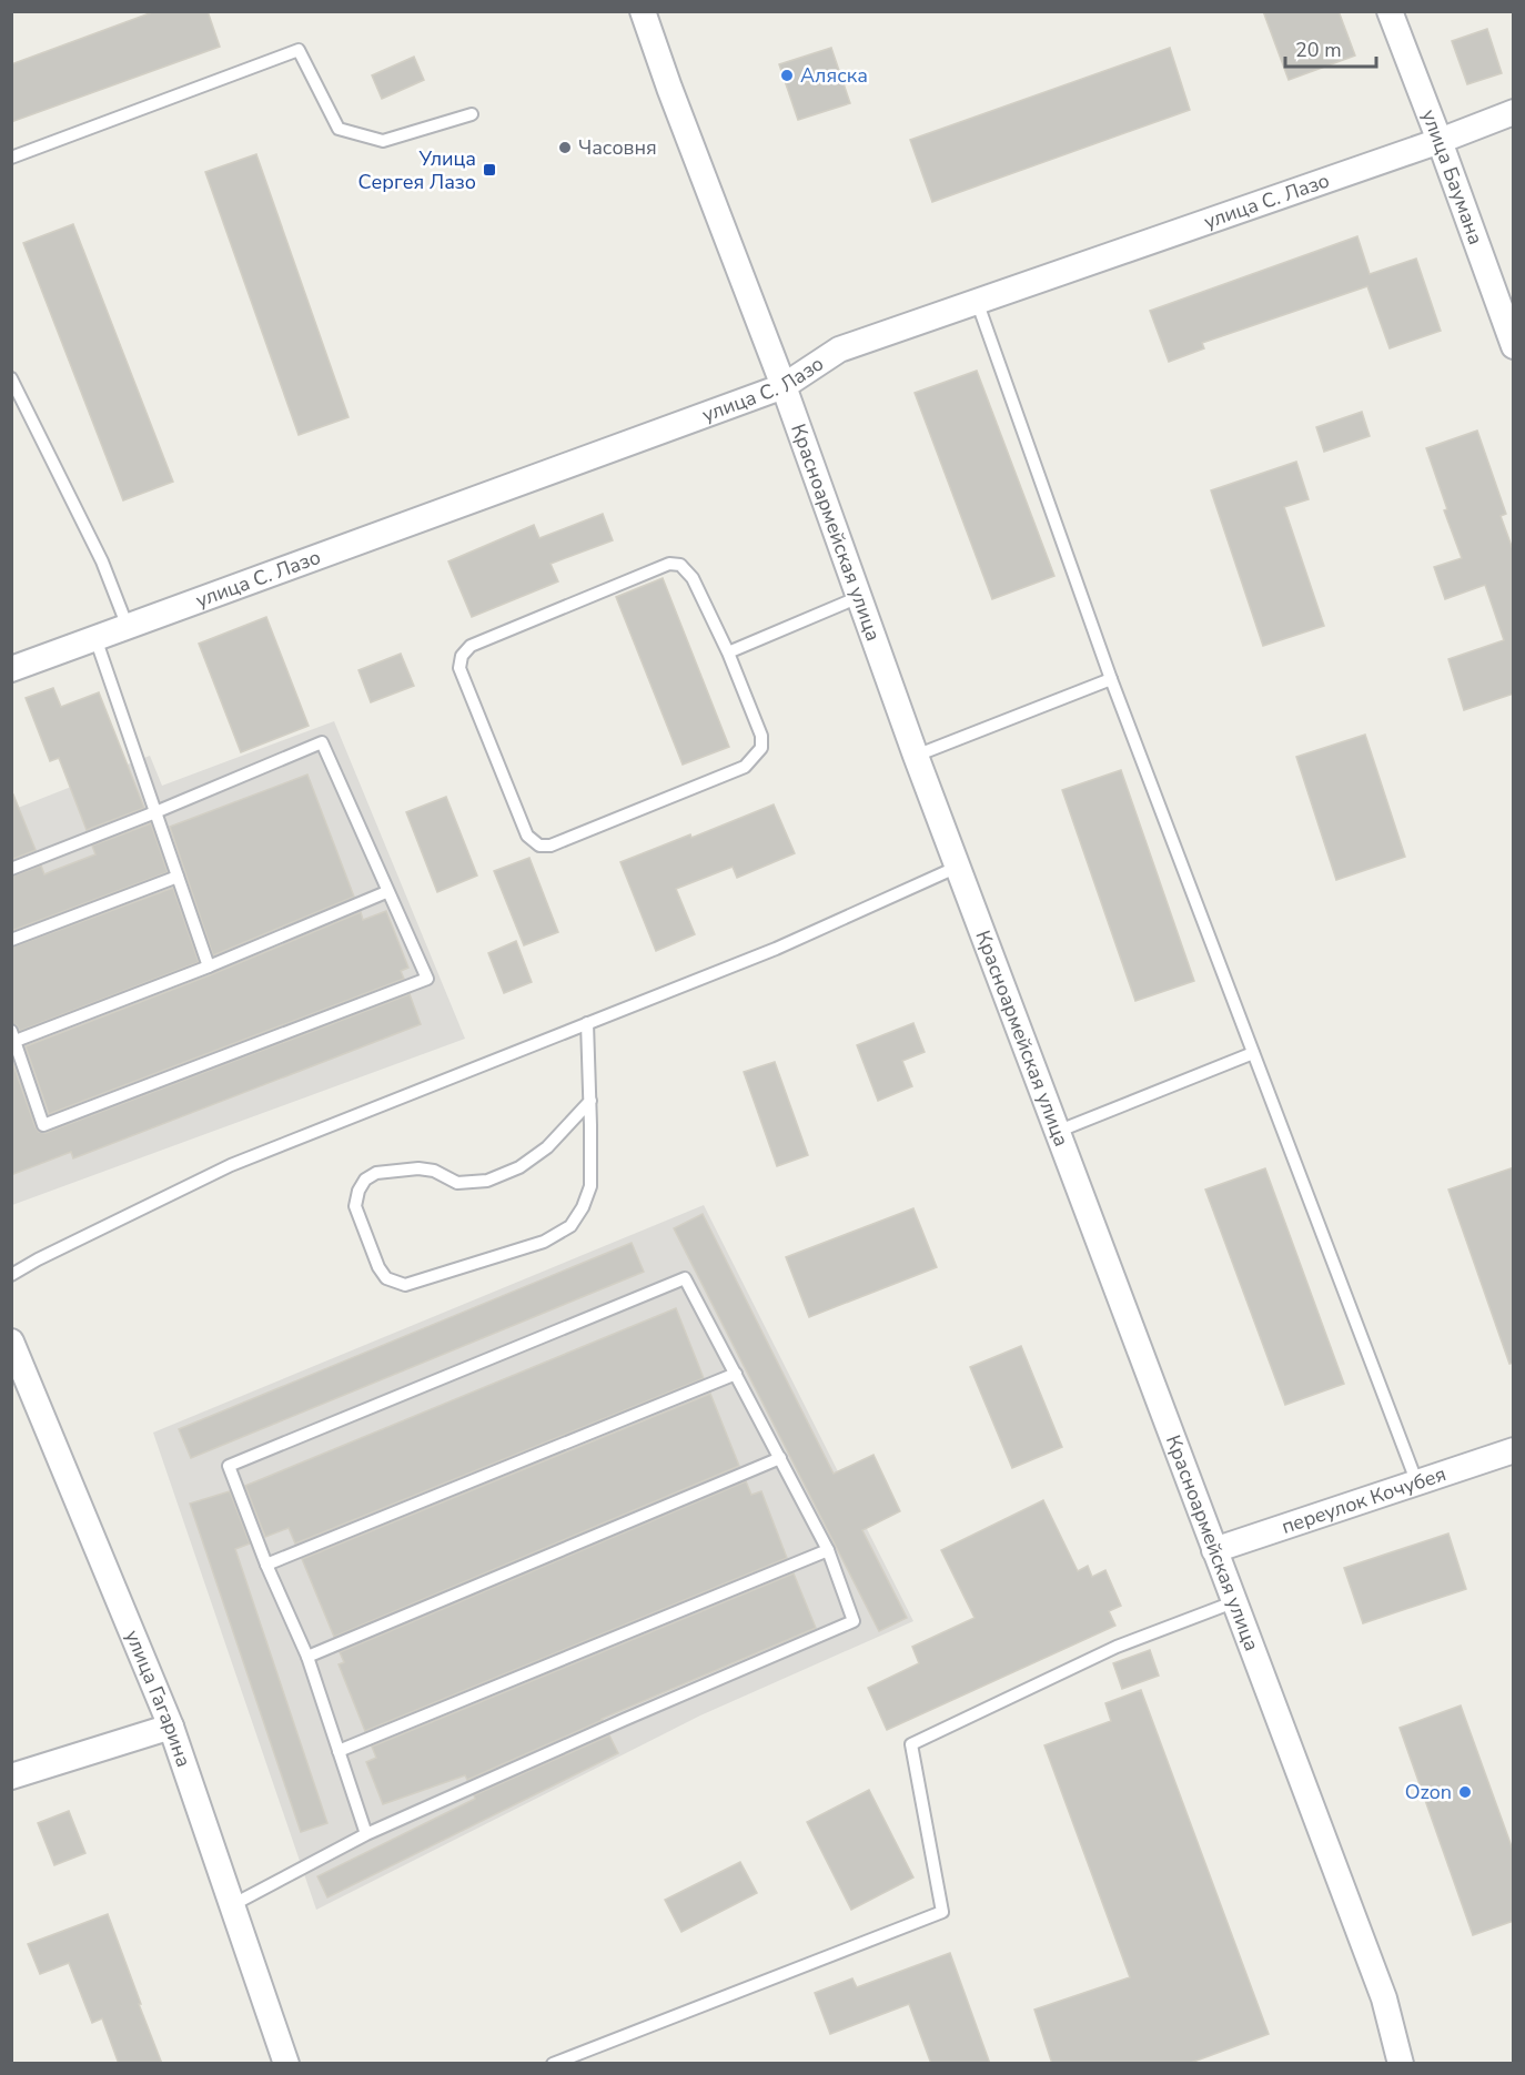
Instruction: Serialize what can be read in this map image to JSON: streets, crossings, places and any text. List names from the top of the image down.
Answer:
{
  "streets": {
    "street": [
      "улица Баумана",
      "улица С. Лазо",
      "Красноармейская улица",
      "переулок Кочубея",
      "улица Гагарина"
    ]
  },
  "crossings": [
    ["улица Баумана", "улица С. Лазо"],
    ["улица С. Лазо", "Красноармейская улица"],
    ["Красноармейская улица", "переулок Кочубея"]
  ],
  "places": {
    "other": ["Аляска", "Часовня", "Ozon"],
    "transit": ["Улица Сергея Лазо"]
  },
  "scale_bar": "20 m"
}
